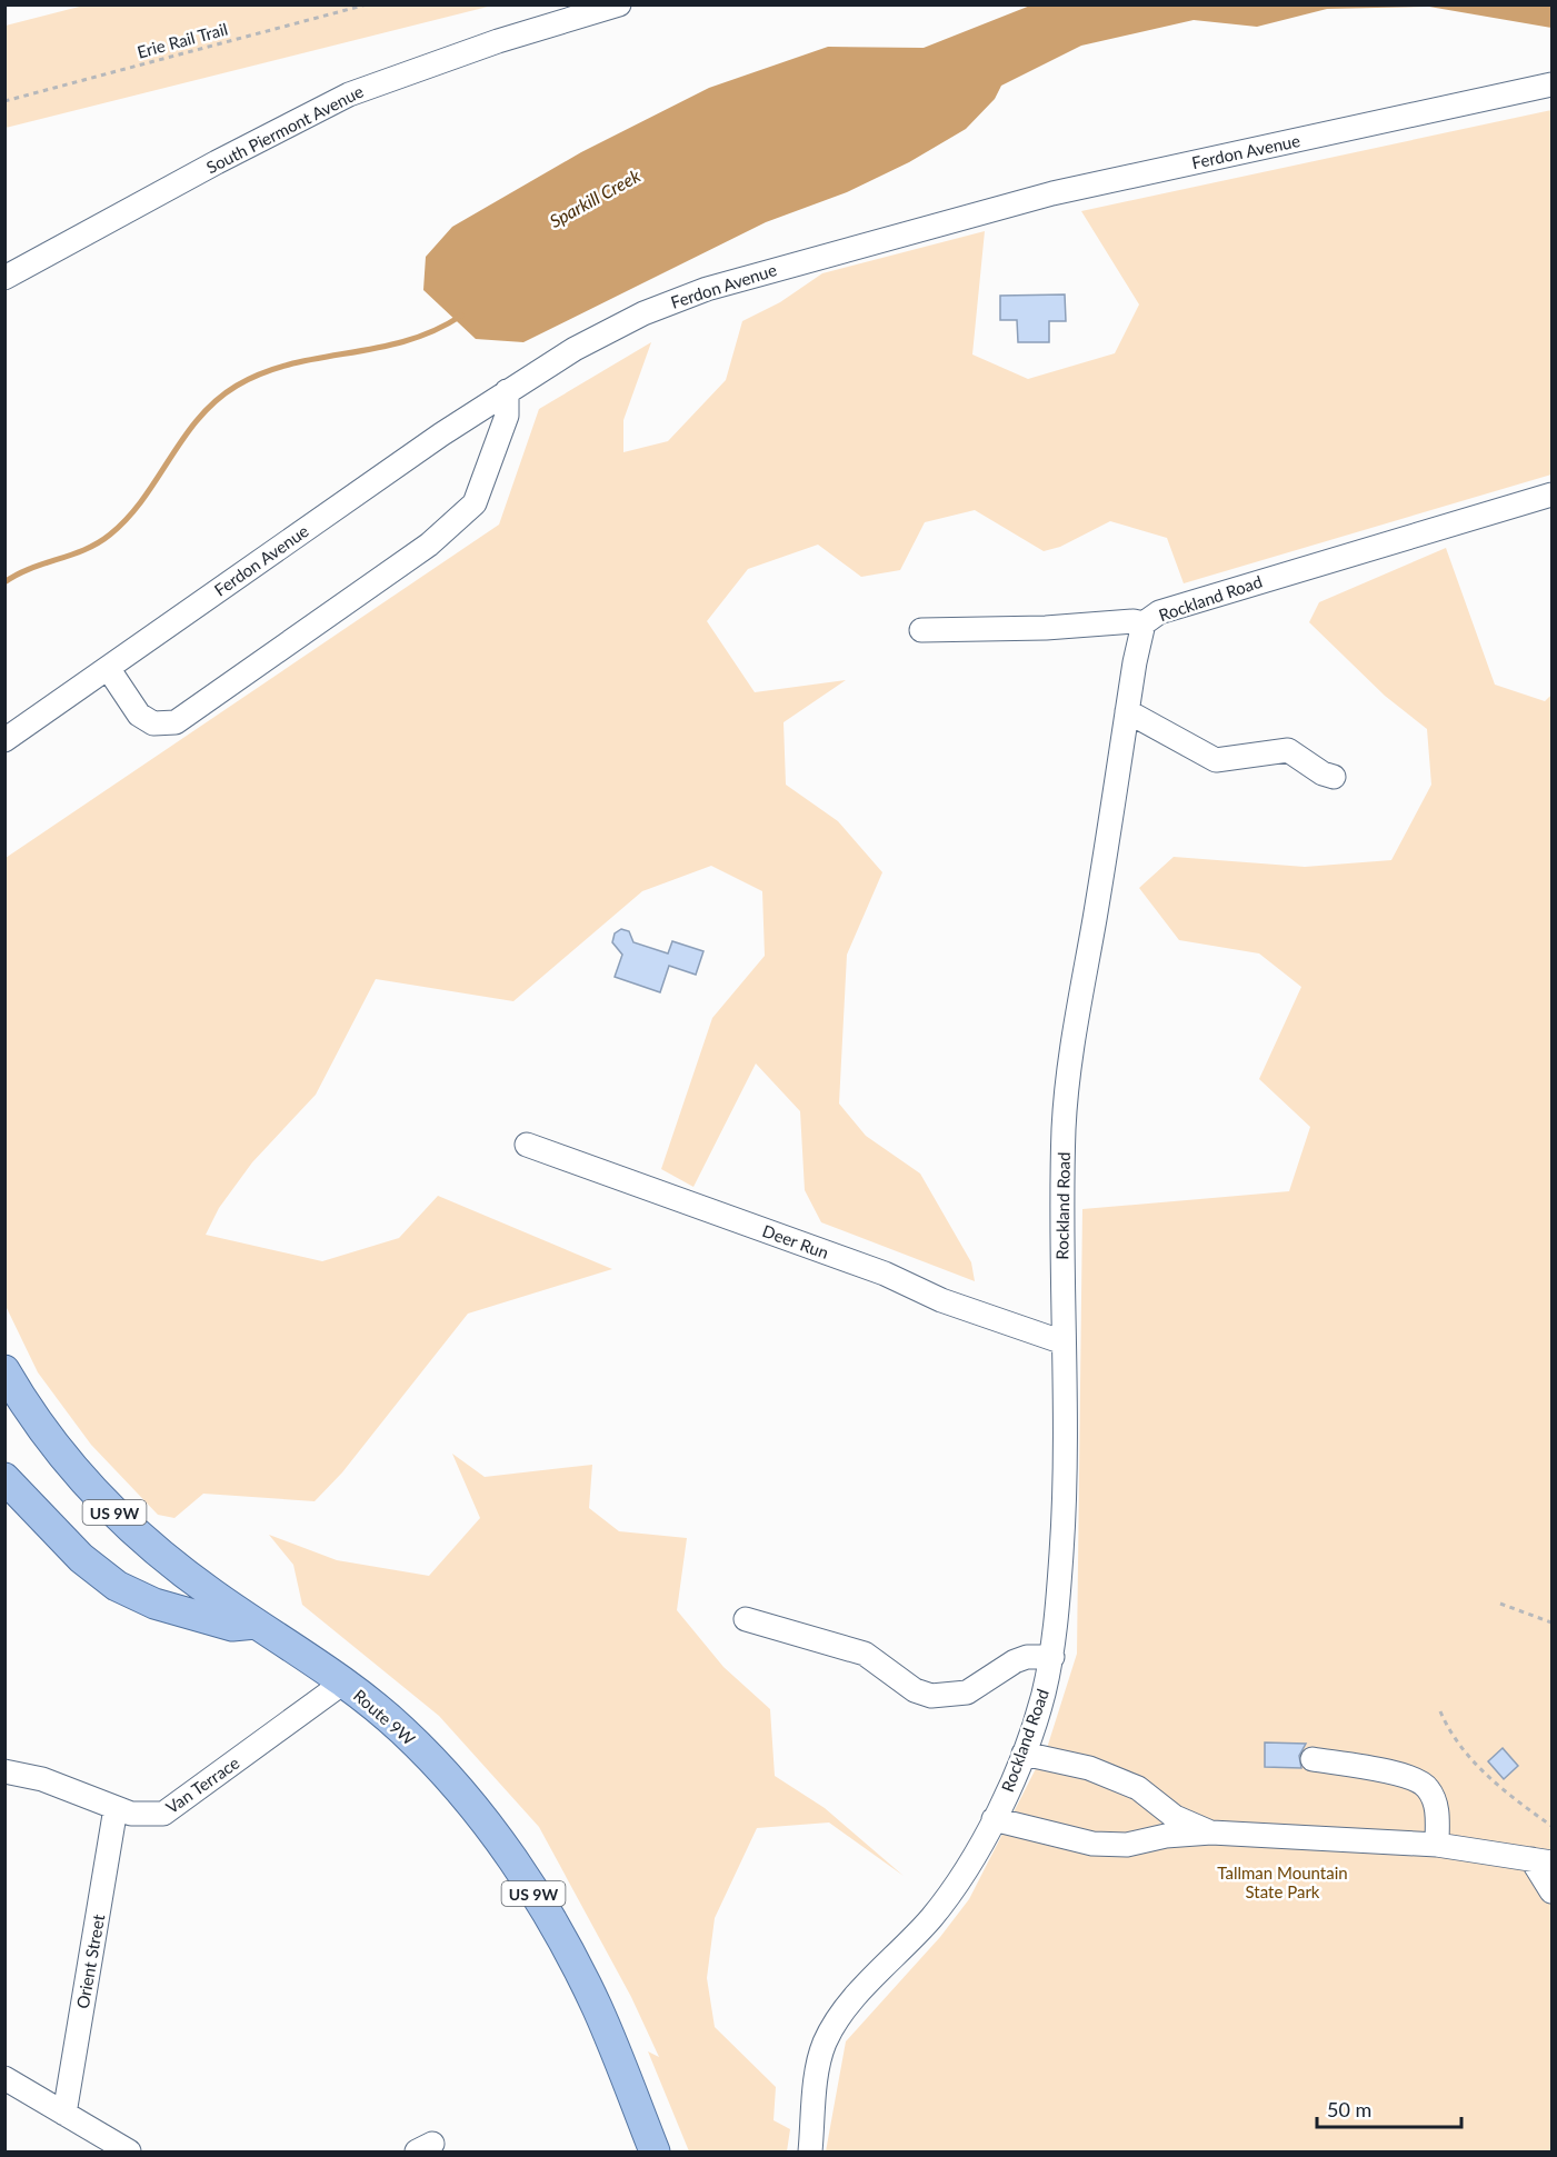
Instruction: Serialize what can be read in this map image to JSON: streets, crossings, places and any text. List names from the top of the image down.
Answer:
{
  "streets": {
    "main road": ["US 9W", "Route 9W"],
    "street": [
      "South Piermont Avenue",
      "Ferdon Avenue",
      "Rockland Road",
      "Deer Run",
      "Van Terrace",
      "Orient Street"
    ],
    "path": ["Erie Rail Trail"]
  },
  "crossings": [
    ["Rockland Road", "Deer Run"],
    ["Route 9W", "Van Terrace"],
    ["Van Terrace", "Orient Street"]
  ],
  "water": ["Sparkill Creek"],
  "parks": ["Tallman Mountain State Park"],
  "scale_bar": "50 m"
}
